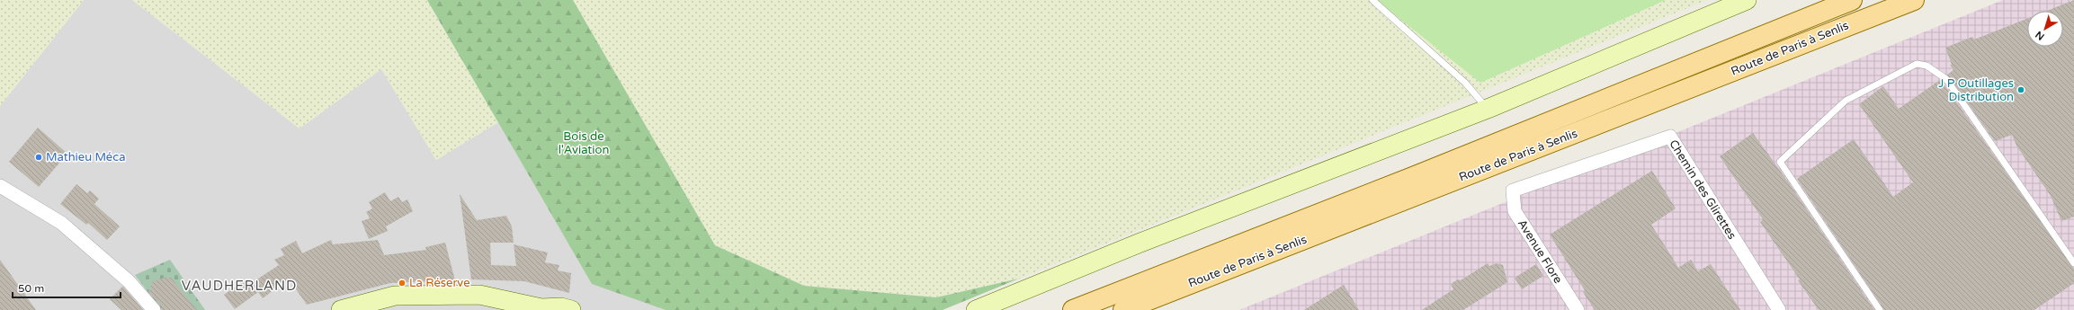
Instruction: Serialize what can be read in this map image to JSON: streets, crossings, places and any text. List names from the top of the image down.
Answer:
{
  "streets": {
    "main road": ["Route de Paris à Senlis"],
    "street": ["Chemin des Glirettes", "Avenue Flore"]
  },
  "crossings": [
    ["Chemin des Glirettes", "Avenue Flore"]
  ],
  "districts": ["VAUDHERLAND"],
  "parks": ["Bois de l'Aviation"],
  "places": ["J P Outillages Distribution", "Mathieu Méca", "La Réserve"],
  "scale_bar": "50 m",
  "north": "bottom left"
}
